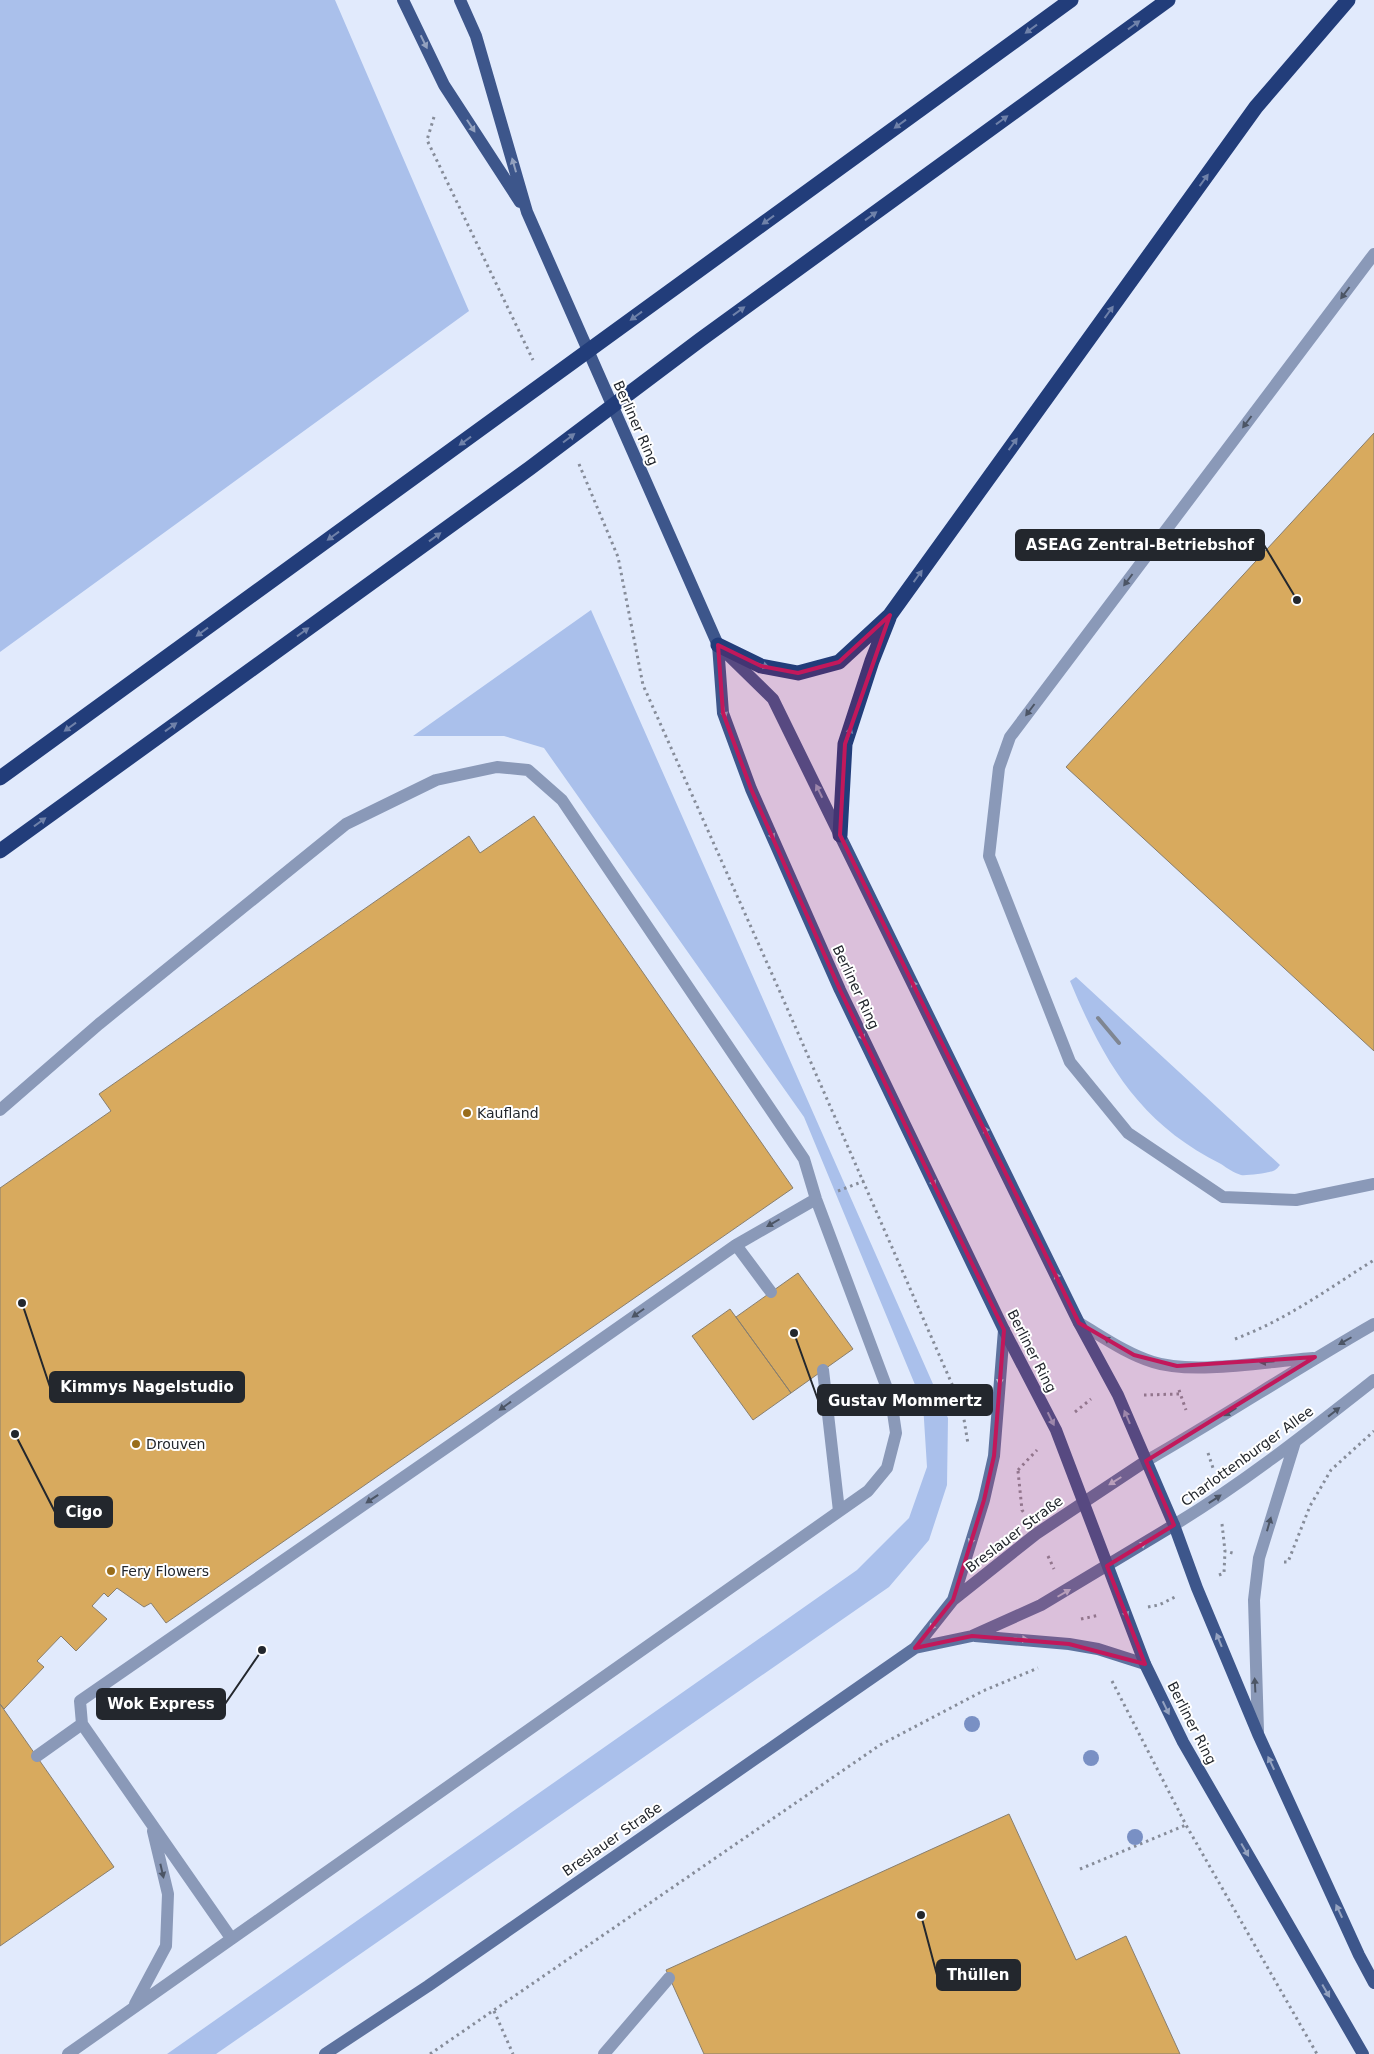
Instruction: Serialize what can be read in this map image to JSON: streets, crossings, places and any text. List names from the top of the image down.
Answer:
{
  "streets": {
    "main road": ["Berliner Ring", "Charlottenburger Allee", "Breslauer Straße"]
  },
  "crossings": [
    ["Berliner Ring", "Charlottenburger Allee"],
    ["Berliner Ring", "Breslauer Straße"],
    ["Charlottenburger Allee", "Breslauer Straße"]
  ],
  "places": [
    "ASEAG Zentral-Betriebshof",
    "Kaufland",
    "Kimmys Nagelstudio",
    "Gustav Mommertz",
    "Cigo",
    "Drouven",
    "Fery Flowers",
    "Wok Express",
    "Thüllen"
  ]
}
